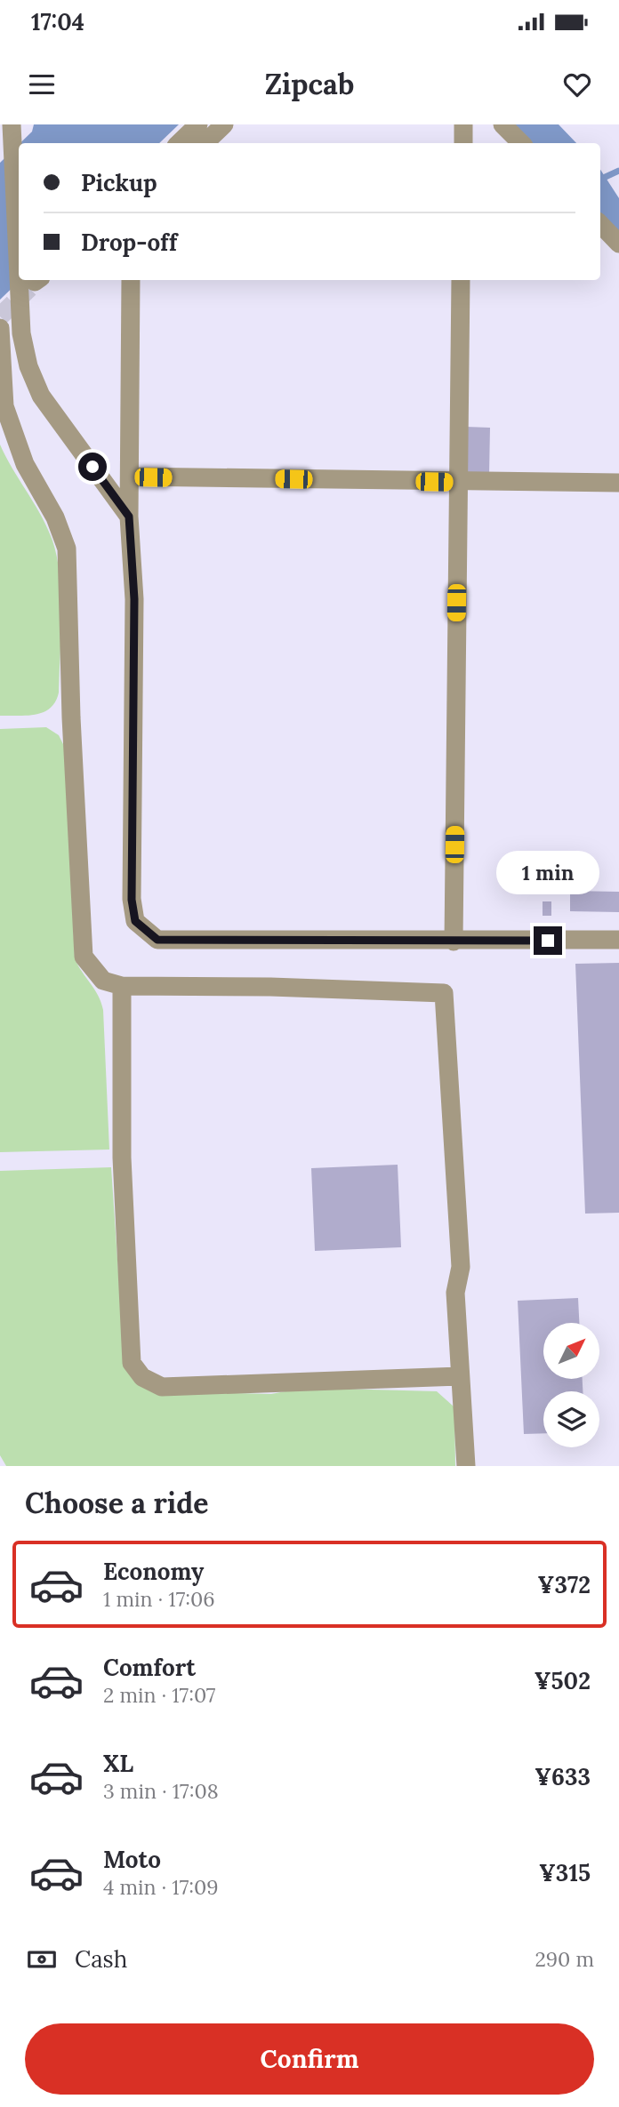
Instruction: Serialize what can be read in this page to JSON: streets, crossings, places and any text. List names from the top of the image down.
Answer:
{
  "north": "top right",
  "page": {
    "status": "17:04",
    "header": "Zipcab",
    "banner": ["Pickup", "Drop-off"],
    "bubble": "1 min",
    "heading": "Choose a ride",
    "list": [
      {
        "name": "Economy",
        "note": "1 min · 17:06",
        "value": "¥372"
      },
      {
        "name": "Comfort",
        "note": "2 min · 17:07",
        "value": "¥502"
      },
      {
        "name": "XL",
        "note": "3 min · 17:08",
        "value": "¥633"
      },
      {
        "name": "Moto",
        "note": "4 min · 17:09",
        "value": "¥315"
      }
    ],
    "pay": ["Cash", "290 m"],
    "buttons": "Confirm"
  }
}
